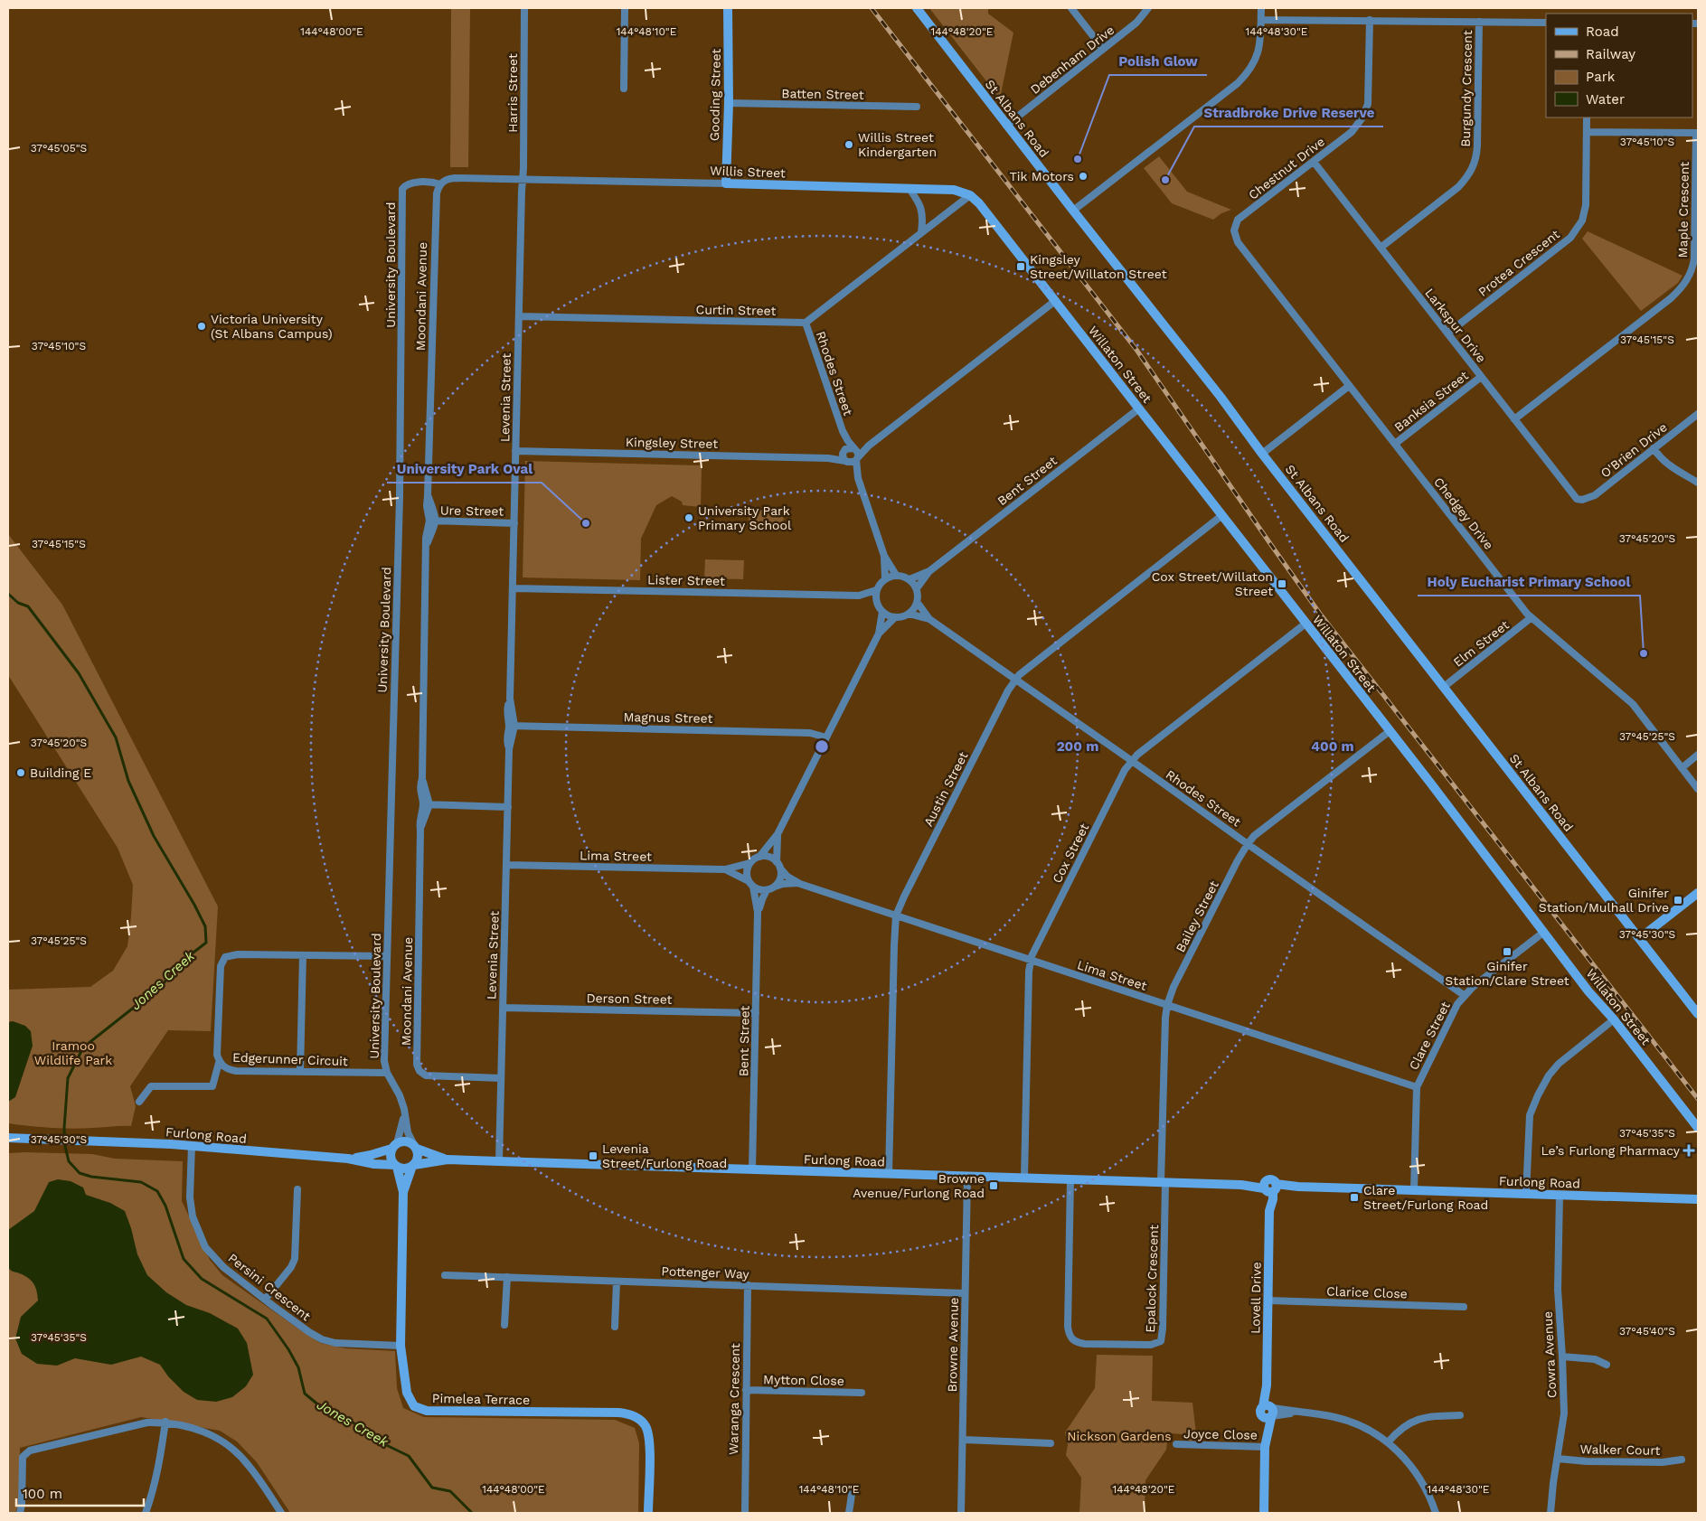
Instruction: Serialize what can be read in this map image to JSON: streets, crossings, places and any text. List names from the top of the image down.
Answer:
{
  "streets": {
    "main road": [
      "Gooding Street",
      "St Albans Road",
      "Willis Street",
      "Willaton Street",
      "Furlong Road",
      "Lovell Drive",
      "Pimelea Terrace"
    ],
    "street": [
      "Debenham Drive",
      "Burgundy Crescent",
      "Harris Street",
      "Batten Street",
      "Chestnut Drive",
      "Maple Crescent",
      "Protea Crescent",
      "University Boulevard",
      "Moondani Avenue",
      "Curtin Street",
      "Larkspur Drive",
      "Rhodes Street",
      "Levenia Street",
      "Banksia Street",
      "Kingsley Street",
      "O'Brien Drive",
      "Bent Street",
      "Ure Street",
      "Chedgey Drive",
      "Lister Street",
      "Elm Street",
      "Magnus Street",
      "Austin Street",
      "Cox Street",
      "Lima Street",
      "Bailey Street",
      "Derson Street",
      "Clare Street",
      "Edgerunner Circuit",
      "Pottenger Way",
      "Epalock Crescent",
      "Persini Crescent",
      "Clarice Close",
      "Browne Avenue",
      "Cowra Avenue",
      "Mytton Close",
      "Waranga Crescent",
      "Joyce Close",
      "Walker Court"
    ]
  },
  "crossings": [
    ["Debenham Drive", "St Albans Road"],
    ["Burgundy Crescent", "Larkspur Drive"],
    ["Harris Street", "Willis Street"],
    ["Harris Street", "Levenia Street"],
    ["Batten Street", "Gooding Street"],
    ["Gooding Street", "Willis Street"],
    ["St Albans Road", "Elm Street"],
    ["Chestnut Drive", "Larkspur Drive"],
    ["Chestnut Drive", "Chedgey Drive"],
    ["Willis Street", "Willaton Street"],
    ["Willis Street", "Levenia Street"],
    ["Maple Crescent", "Larkspur Drive"],
    ["Protea Crescent", "Larkspur Drive"],
    ["University Boulevard", "Moondani Avenue"],
    ["University Boulevard", "Edgerunner Circuit"],
    ["University Boulevard", "Furlong Road"],
    ["University Boulevard", "Pimelea Terrace"],
    ["Moondani Avenue", "Levenia Street"],
    ["Moondani Avenue", "Ure Street"],
    ["Curtin Street", "Rhodes Street"],
    ["Curtin Street", "Levenia Street"],
    ["Larkspur Drive", "Banksia Street"],
    ["Larkspur Drive", "O'Brien Drive"],
    ["Willaton Street", "Bent Street"],
    ["Willaton Street", "Austin Street"],
    ["Willaton Street", "Cox Street"],
    ["Willaton Street", "Bailey Street"],
    ["Willaton Street", "Clare Street"],
    ["Rhodes Street", "Kingsley Street"],
    ["Rhodes Street", "Bent Street"],
    ["Rhodes Street", "Lister Street"],
    ["Rhodes Street", "Austin Street"],
    ["Rhodes Street", "Cox Street"],
    ["Rhodes Street", "Bailey Street"],
    ["Rhodes Street", "Clare Street"],
    ["Levenia Street", "Kingsley Street"],
    ["Levenia Street", "Ure Street"],
    ["Levenia Street", "Lister Street"],
    ["Levenia Street", "Magnus Street"],
    ["Levenia Street", "Lima Street"],
    ["Levenia Street", "Derson Street"],
    ["Levenia Street", "Furlong Road"],
    ["Banksia Street", "Chedgey Drive"],
    ["Bent Street", "Lister Street"],
    ["Bent Street", "Lima Street"],
    ["Bent Street", "Derson Street"],
    ["Bent Street", "Furlong Road"],
    ["Chedgey Drive", "Elm Street"],
    ["Austin Street", "Lima Street"],
    ["Austin Street", "Furlong Road"],
    ["Cox Street", "Lima Street"],
    ["Cox Street", "Furlong Road"],
    ["Lima Street", "Bailey Street"],
    ["Lima Street", "Clare Street"],
    ["Bailey Street", "Furlong Road"],
    ["Bailey Street", "Epalock Crescent"],
    ["Clare Street", "Furlong Road"],
    ["Furlong Road", "Epalock Crescent"],
    ["Furlong Road", "Persini Crescent"],
    ["Furlong Road", "Lovell Drive"],
    ["Furlong Road", "Browne Avenue"],
    ["Furlong Road", "Cowra Avenue"],
    ["Furlong Road", "Pimelea Terrace"],
    ["Pottenger Way", "Browne Avenue"],
    ["Pottenger Way", "Waranga Crescent"],
    ["Persini Crescent", "Pimelea Terrace"],
    ["Clarice Close", "Lovell Drive"],
    ["Lovell Drive", "Joyce Close"],
    ["Cowra Avenue", "Walker Court"],
    ["Mytton Close", "Waranga Crescent"]
  ],
  "water": ["Jones Creek"],
  "parks": ["Iramoo Wildlife Park", "Nickson Gardens"],
  "places": {
    "other": [
      "Willis Street Kindergarten",
      "Polish Glow",
      "Tik Motors",
      "Stradbroke Drive Reserve",
      "Victoria University (St Albans Campus)",
      "University Park Primary School",
      "University Park Oval",
      "Holy Eucharist Primary School",
      "Building E"
    ],
    "transit": [
      "Kingsley Street/Willaton Street",
      "Cox Street/Willaton Street",
      "Ginifer Station/Mulhall Drive",
      "Ginifer Station/Clare Street",
      "Levenia Street/Furlong Road",
      "Browne Avenue/Furlong Road",
      "Clare Street/Furlong Road"
    ],
    "health": ["Le’s Furlong Pharmacy"]
  },
  "legend": [
    "Road",
    "Railway",
    "Park",
    "Water"
  ],
  "scale_bar": "100 m",
  "coordinates": [
    "144°48'00\"E",
    "144°48'10\"E",
    "144°48'20\"E",
    "144°48'30\"E",
    "37°45'10\"S",
    "37°45'05\"S",
    "37°45'15\"S",
    "37°45'20\"S",
    "37°45'25\"S",
    "37°45'30\"S",
    "37°45'35\"S",
    "37°45'40\"S"
  ],
  "rings": ["200 m", "400 m"]
}
